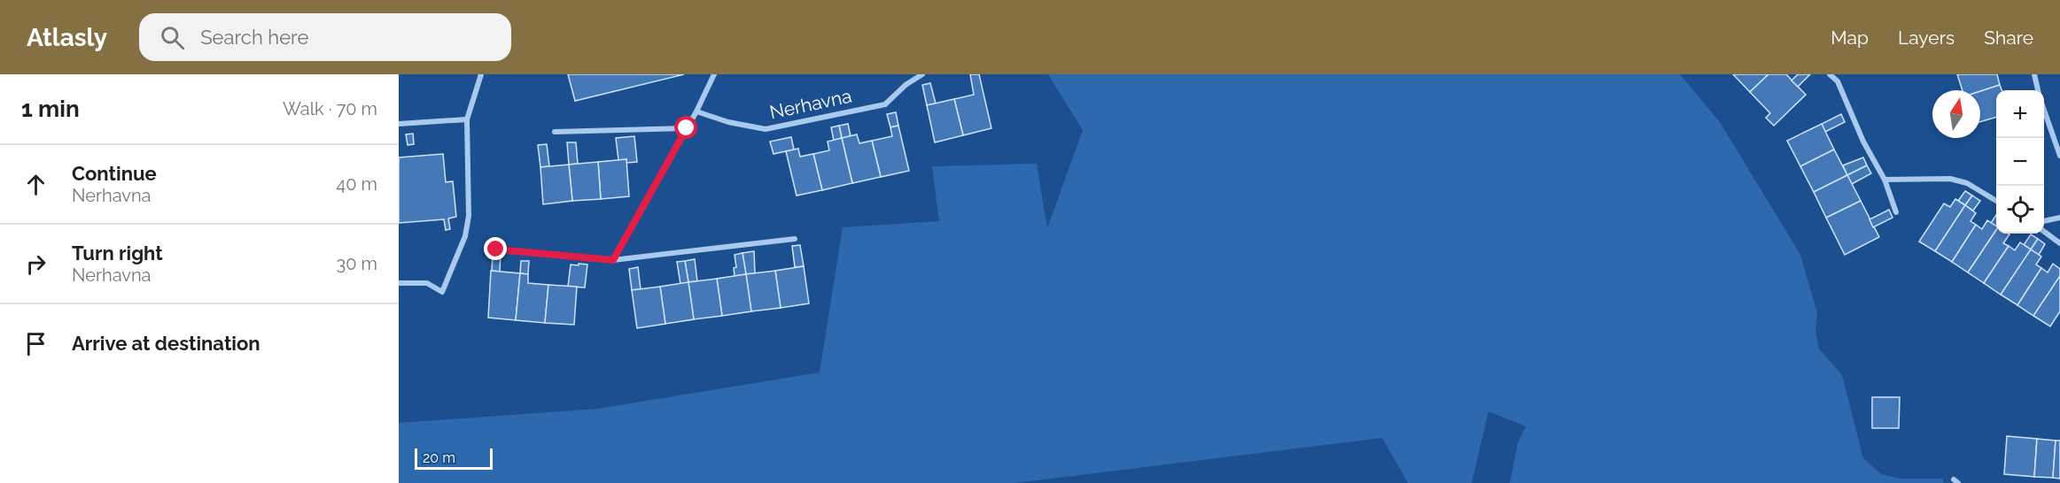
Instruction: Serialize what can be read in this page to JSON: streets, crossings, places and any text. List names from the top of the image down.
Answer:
{
  "streets": {
    "street": ["Nerhavna"]
  },
  "scale_bar": "20 m",
  "north": "top",
  "page": {
    "header": "Atlasly",
    "search": "Search here",
    "nav": ["Map", "Layers", "Share"],
    "heading": ["1 min", "Walk · 70 m"],
    "map_buttons": ["+", "−"],
    "list": [
      ["Continue", "Nerhavna", "40 m"],
      ["Turn right", "Nerhavna", "30 m"],
      "Arrive at destination"
    ],
    "scale": "20 m"
  }
}
